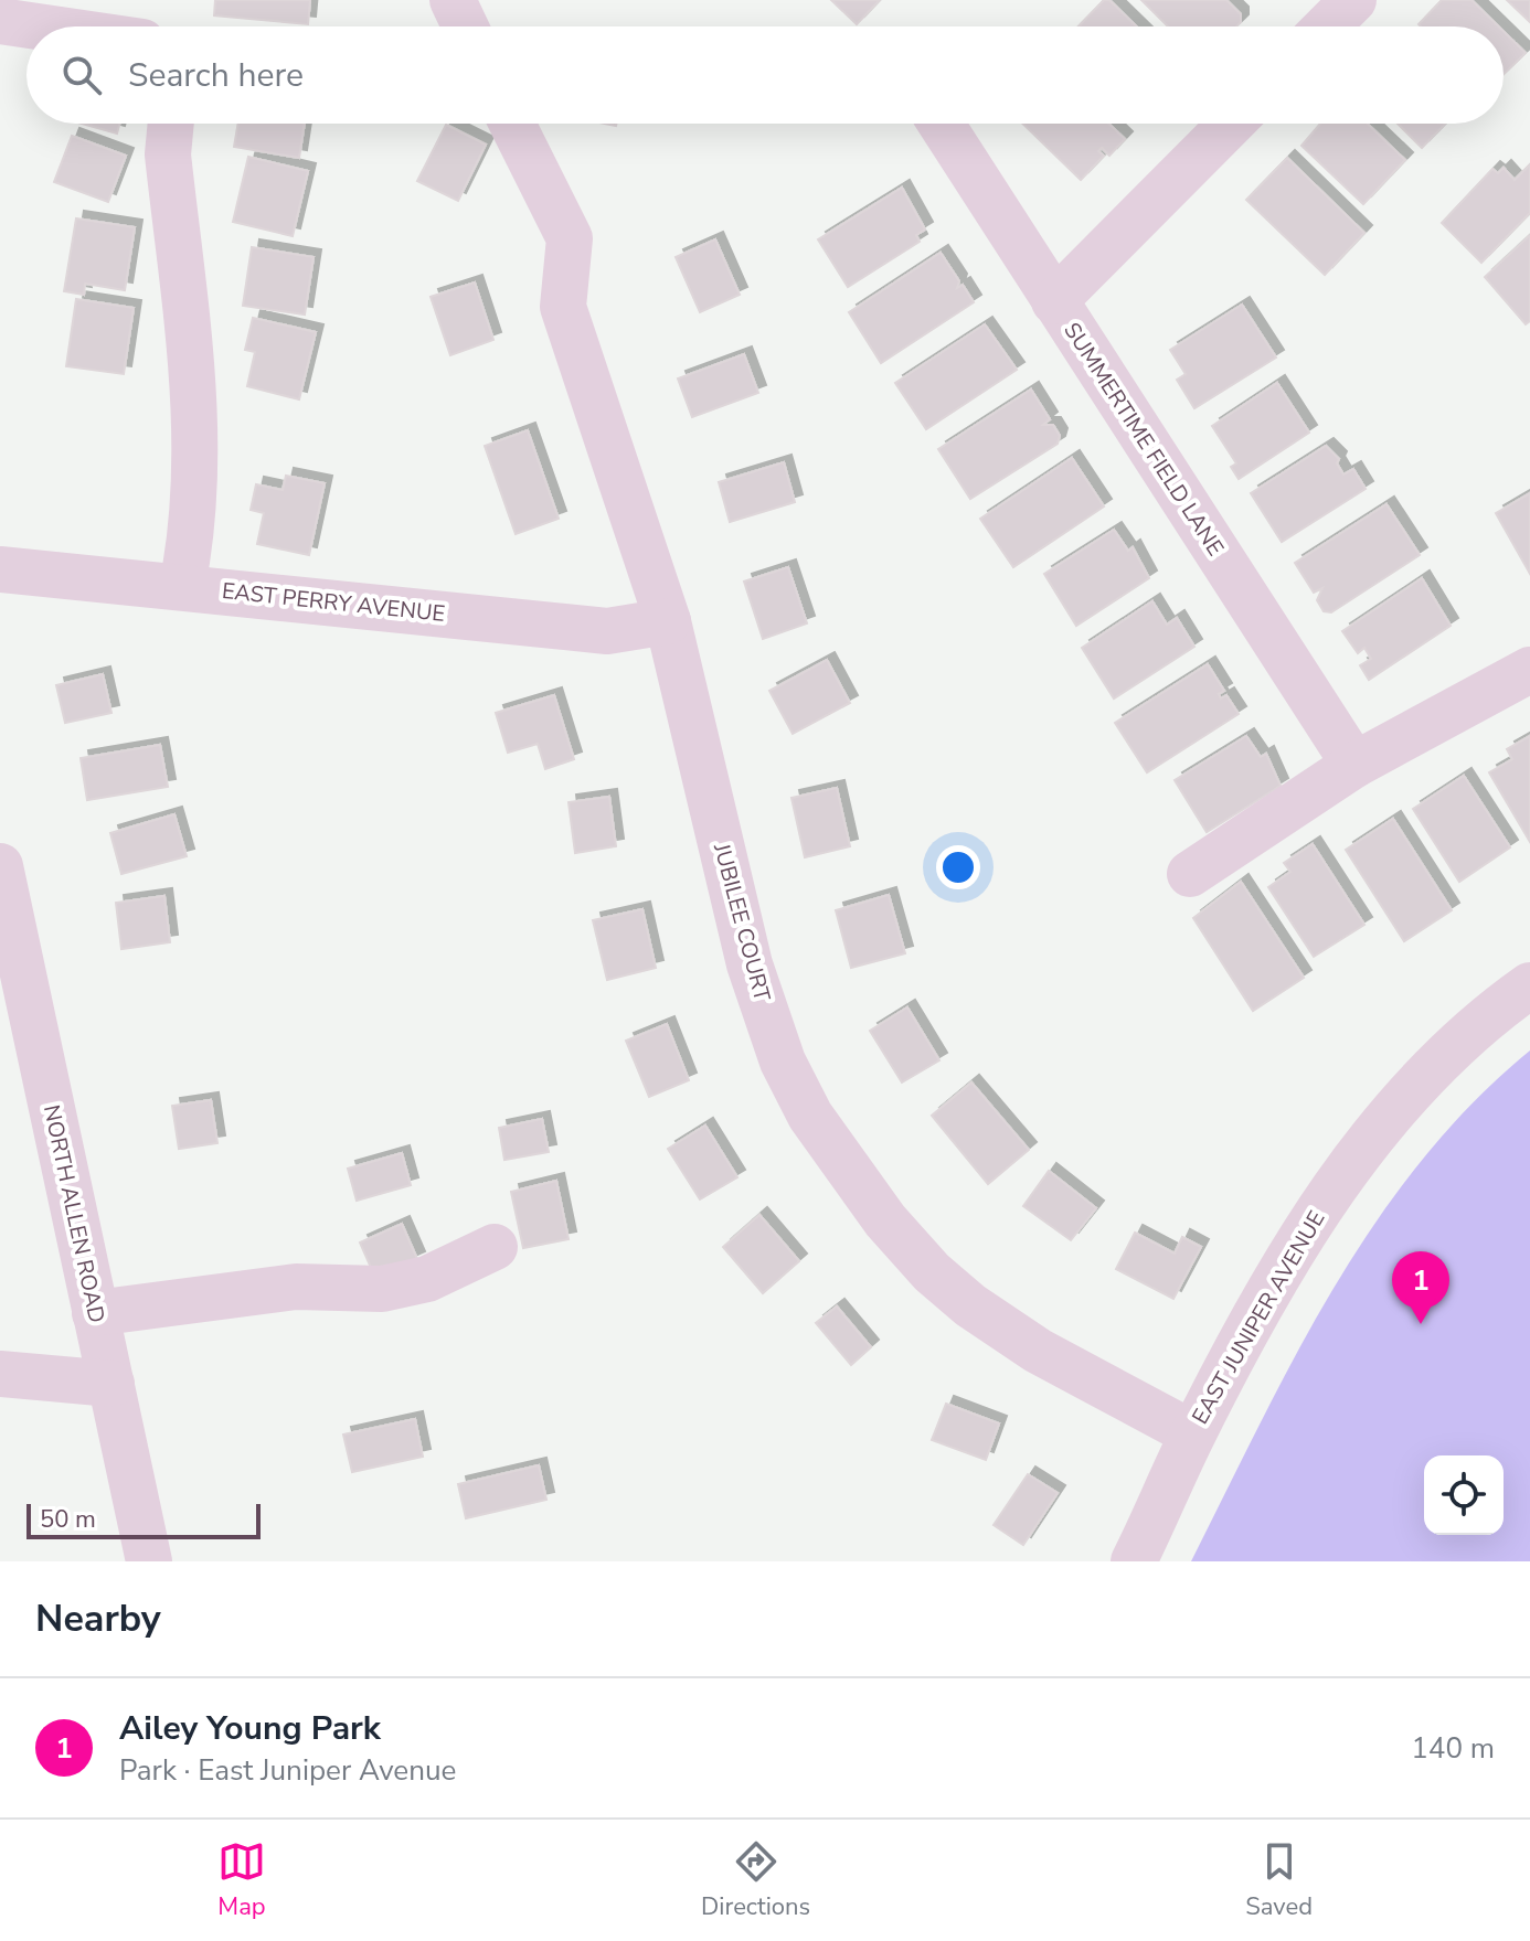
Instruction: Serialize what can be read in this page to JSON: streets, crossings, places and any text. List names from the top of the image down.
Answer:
{
  "streets": {
    "street": [
      "SUMMERTIME FIELD LANE",
      "EAST PERRY AVENUE",
      "JUBILEE COURT",
      "NORTH ALLEN ROAD",
      "EAST JUNIPER AVENUE"
    ]
  },
  "crossings": [
    ["EAST PERRY AVENUE", "JUBILEE COURT"],
    ["JUBILEE COURT", "EAST JUNIPER AVENUE"]
  ],
  "scale_bar": "50 m",
  "page": {
    "search": "Search here",
    "pins": "1",
    "scale": "50 m",
    "heading": "Nearby",
    "list": [
      {
        "mark": "1",
        "name": "Ailey Young Park",
        "note": "Park · East Juniper Avenue",
        "value": "140 m"
      }
    ],
    "nav": ["Map", "Directions", "Saved"]
  }
}
